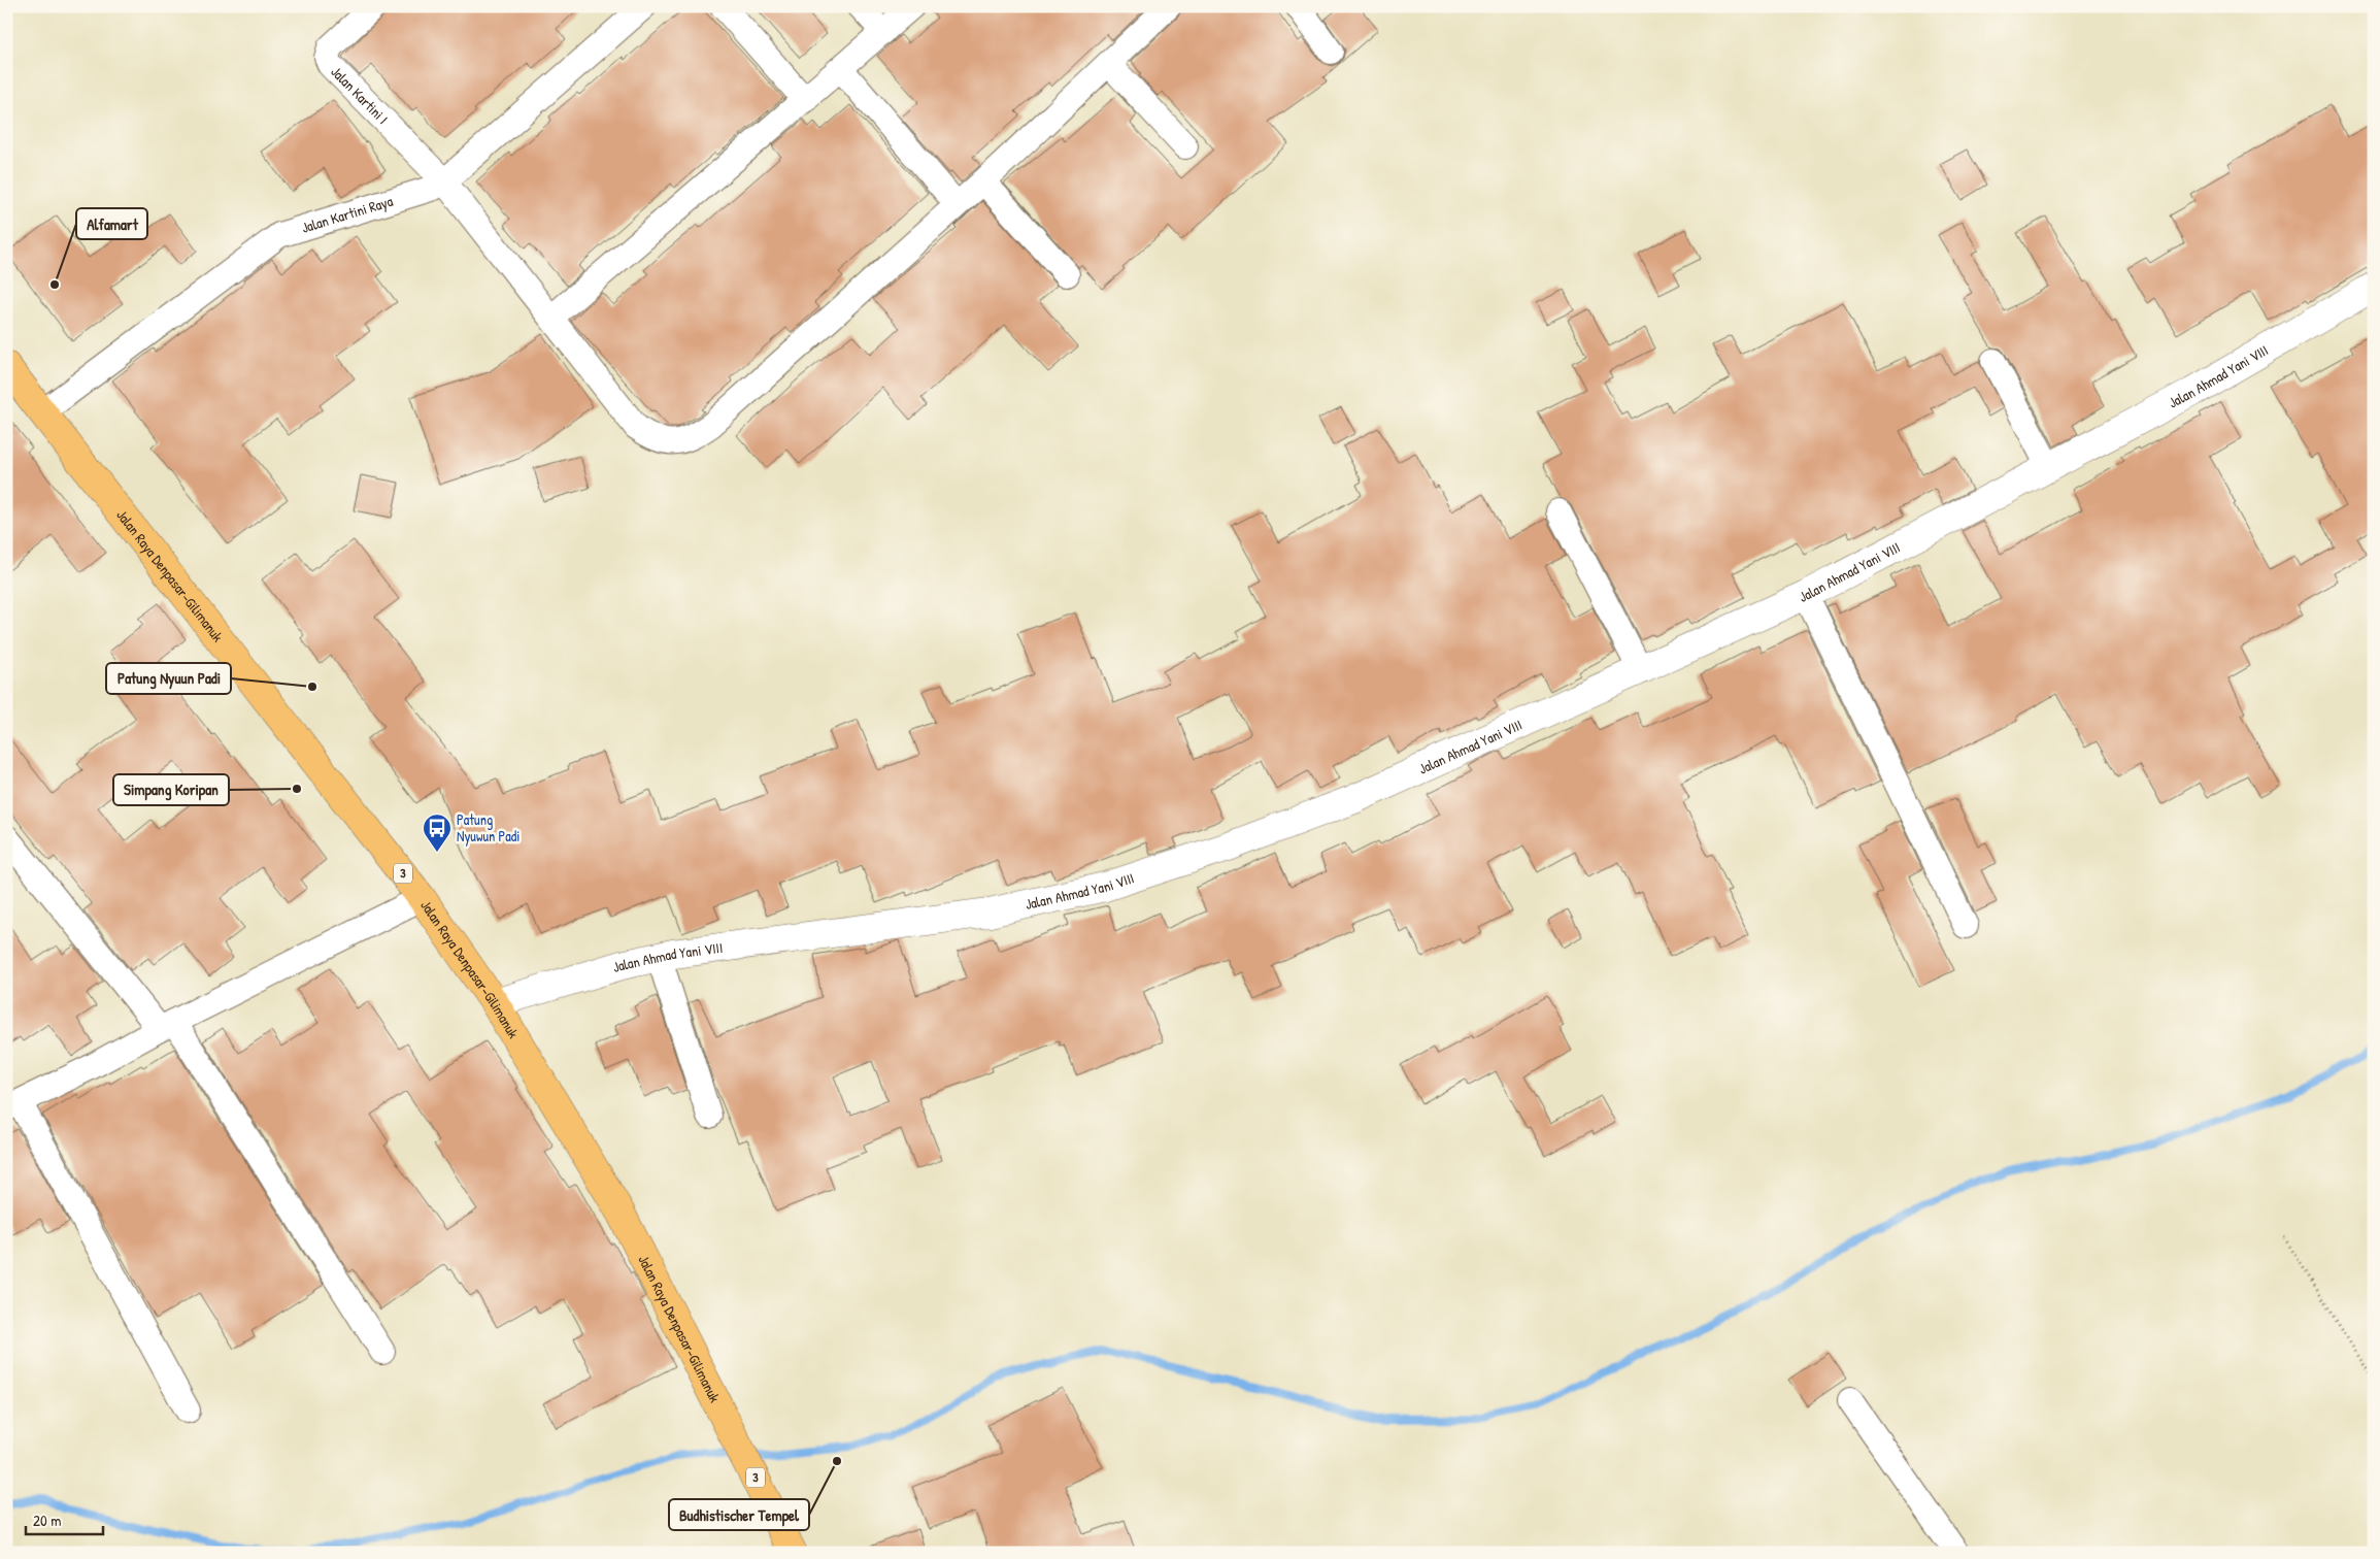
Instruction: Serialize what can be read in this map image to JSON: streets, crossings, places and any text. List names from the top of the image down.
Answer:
{
  "streets": {
    "highway": ["Jalan Raya Denpasar-Gilimanuk", "3"],
    "street": ["Jalan Kartini I", "Jalan Kartini Raya", "Jalan Ahmad Yani VIII"]
  },
  "crossings": [
    ["Jalan Kartini I", "Jalan Kartini Raya"],
    ["Jalan Kartini Raya", "Jalan Raya Denpasar-Gilimanuk"],
    ["Jalan Ahmad Yani VIII", "Jalan Raya Denpasar-Gilimanuk"]
  ],
  "places": {
    "other": [
      "Alfamart",
      "Patung Nyuun Padi",
      "Simpang Koripan",
      "Budhistischer Tempel"
    ],
    "bus stop": ["Patung Nyuwun Padi"]
  },
  "scale_bar": "20 m"
}
